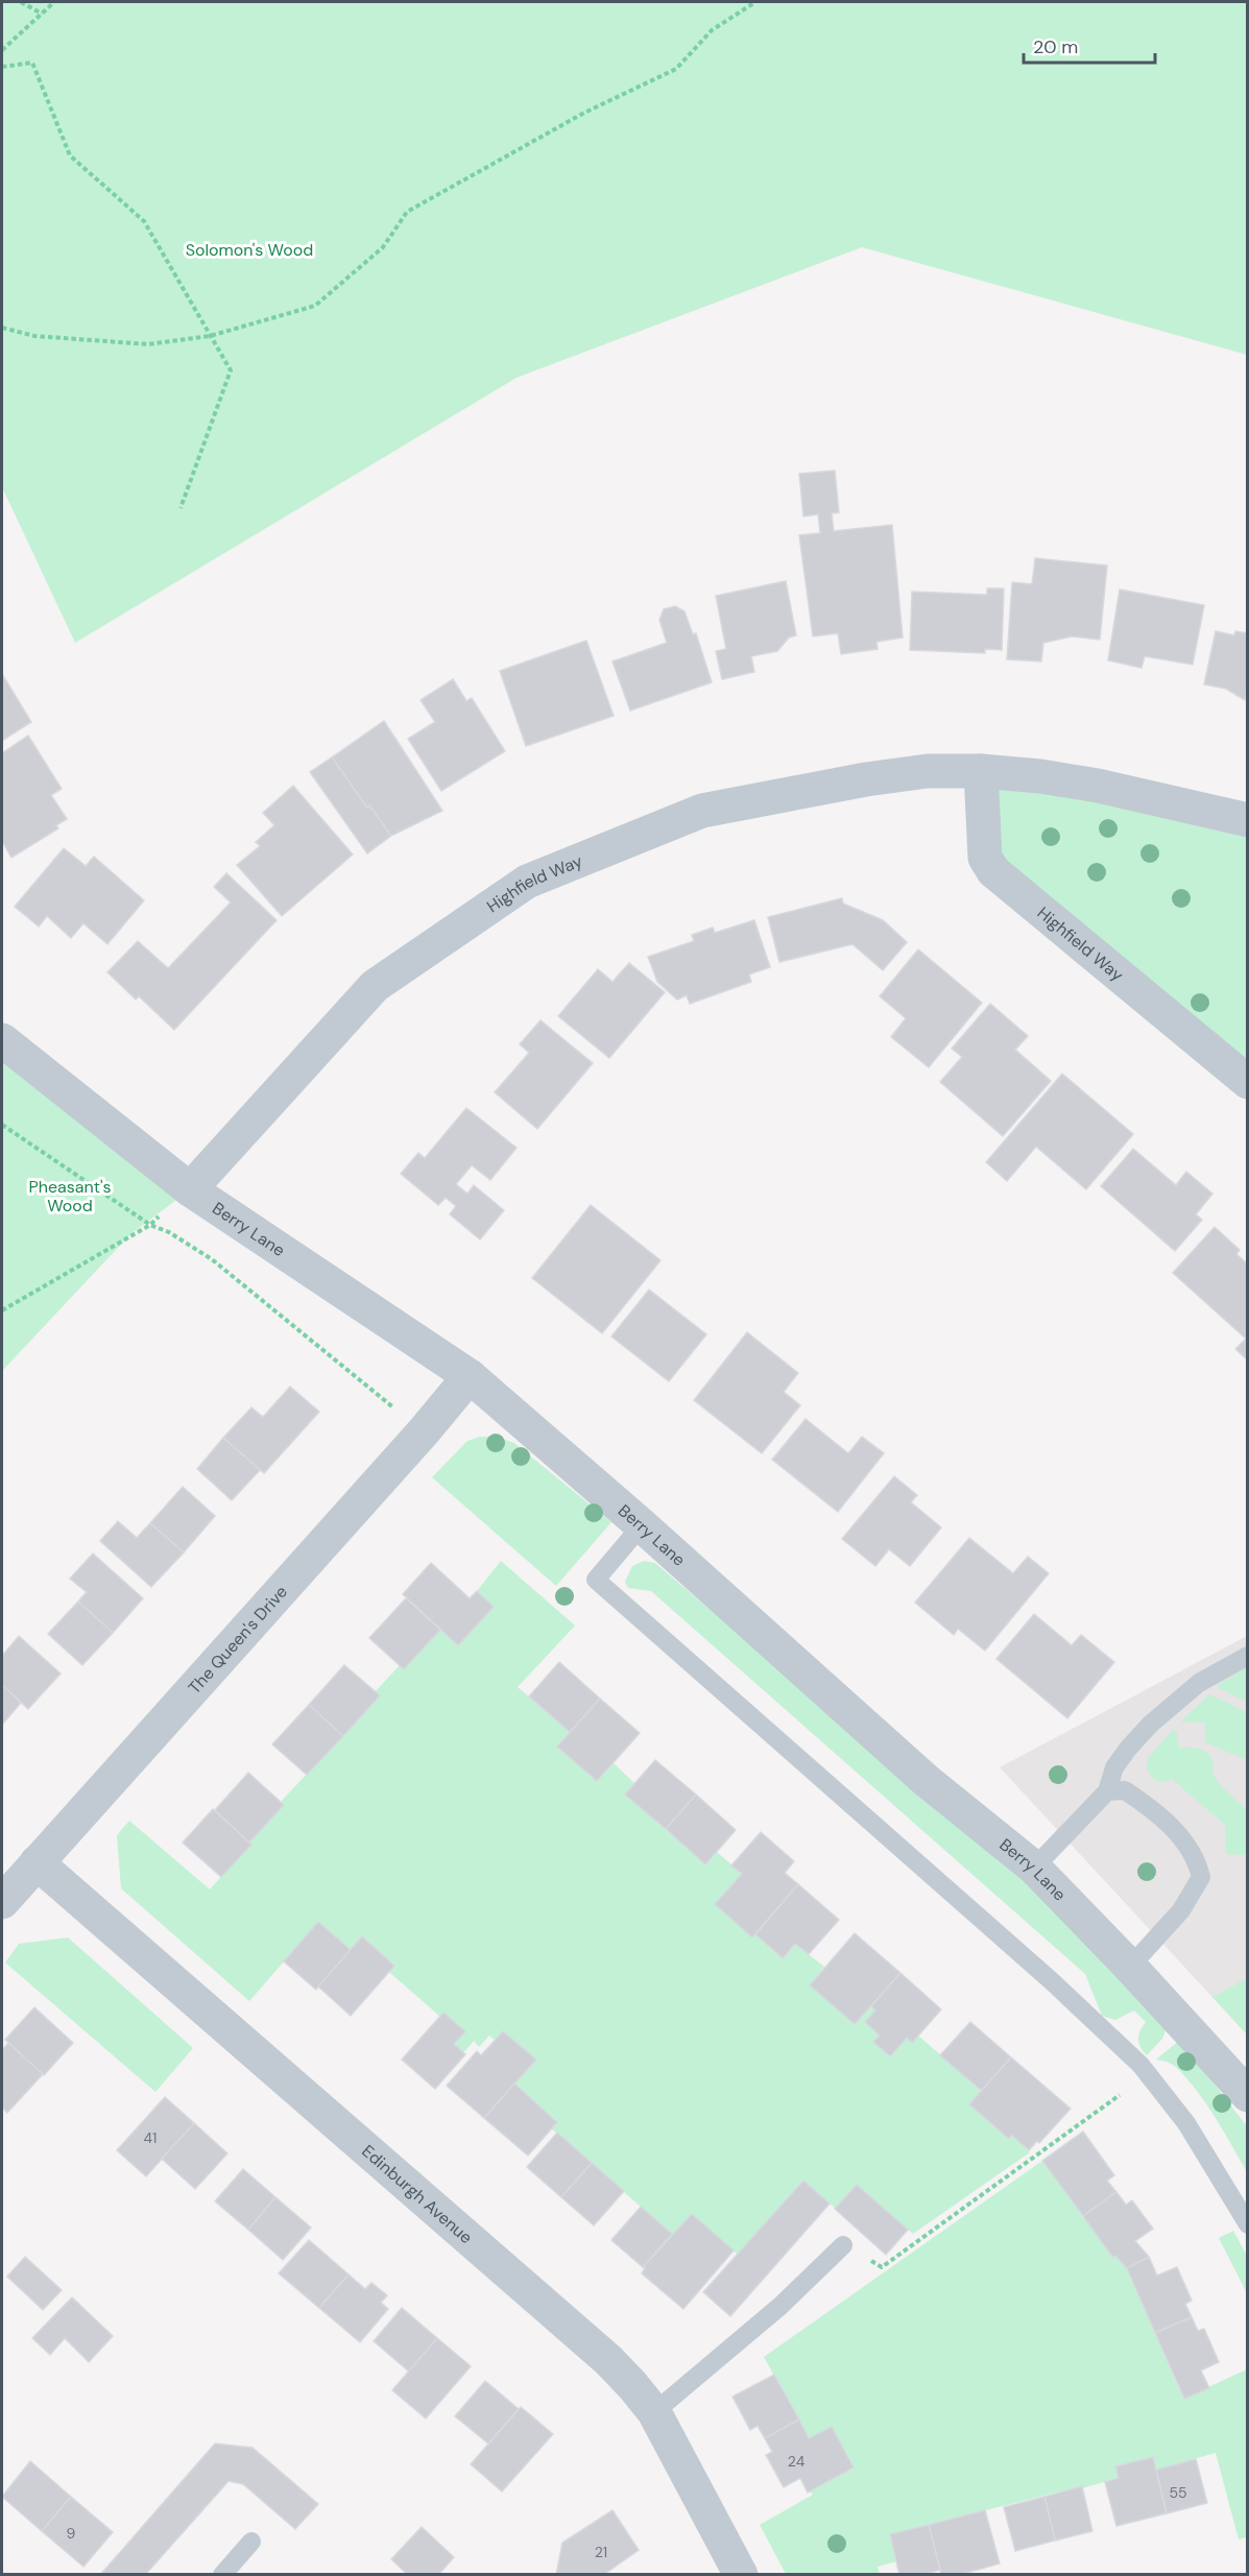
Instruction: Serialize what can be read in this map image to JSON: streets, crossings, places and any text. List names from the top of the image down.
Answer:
{
  "streets": {
    "street": [
      "Highfield Way",
      "Berry Lane",
      "The Queen's Drive",
      "Edinburgh Avenue"
    ]
  },
  "crossings": [
    ["Highfield Way", "Berry Lane"],
    ["Berry Lane", "The Queen's Drive"],
    ["The Queen's Drive", "Edinburgh Avenue"]
  ],
  "parks": ["Solomon's Wood", "Pheasant's Wood"],
  "house_numbers": [
    "41",
    "24",
    "55",
    "9",
    "21"
  ],
  "scale_bar": "20 m"
}
